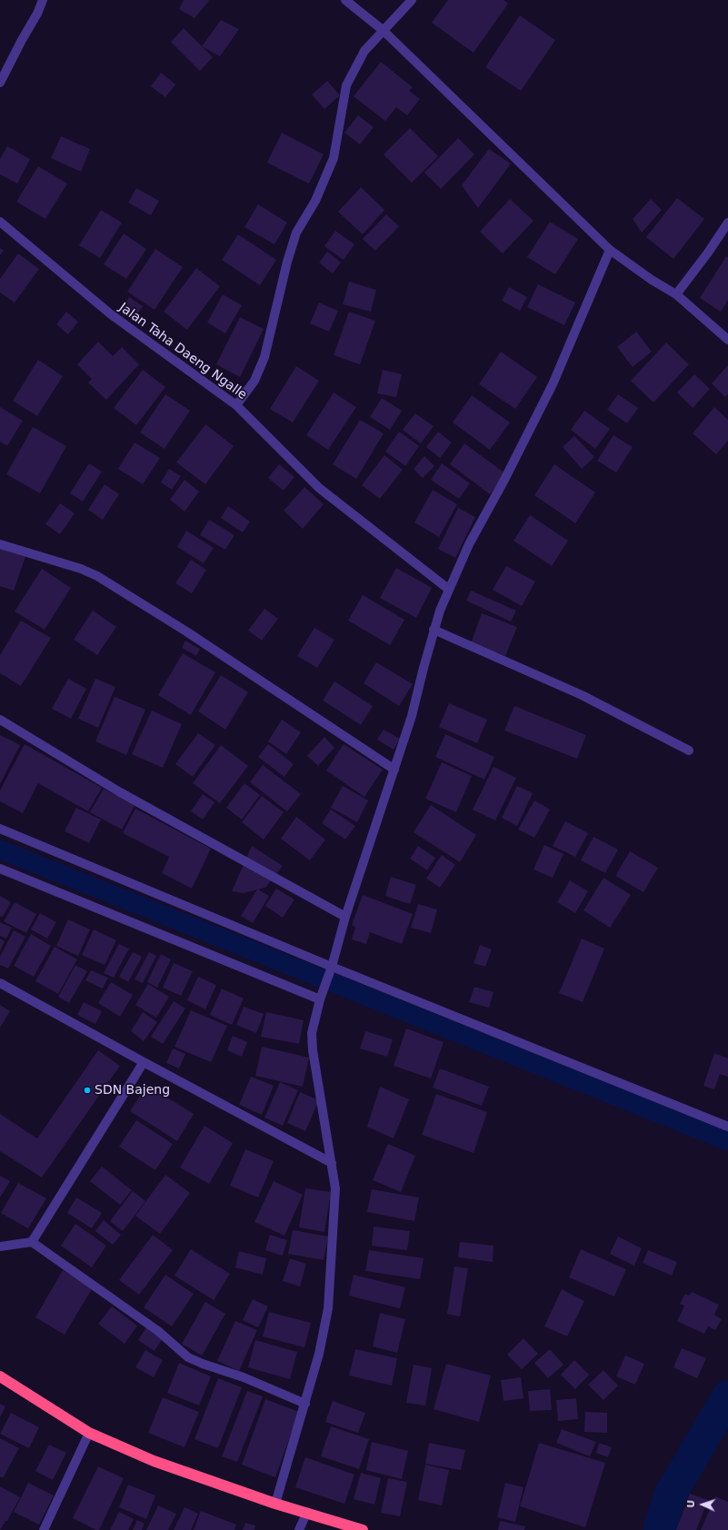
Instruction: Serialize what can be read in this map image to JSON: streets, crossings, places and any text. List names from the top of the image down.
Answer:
{
  "streets": {
    "street": ["Jalan Taha Daeng Ngalle"]
  },
  "places": ["SDN Bajeng"],
  "north": "left"
}
